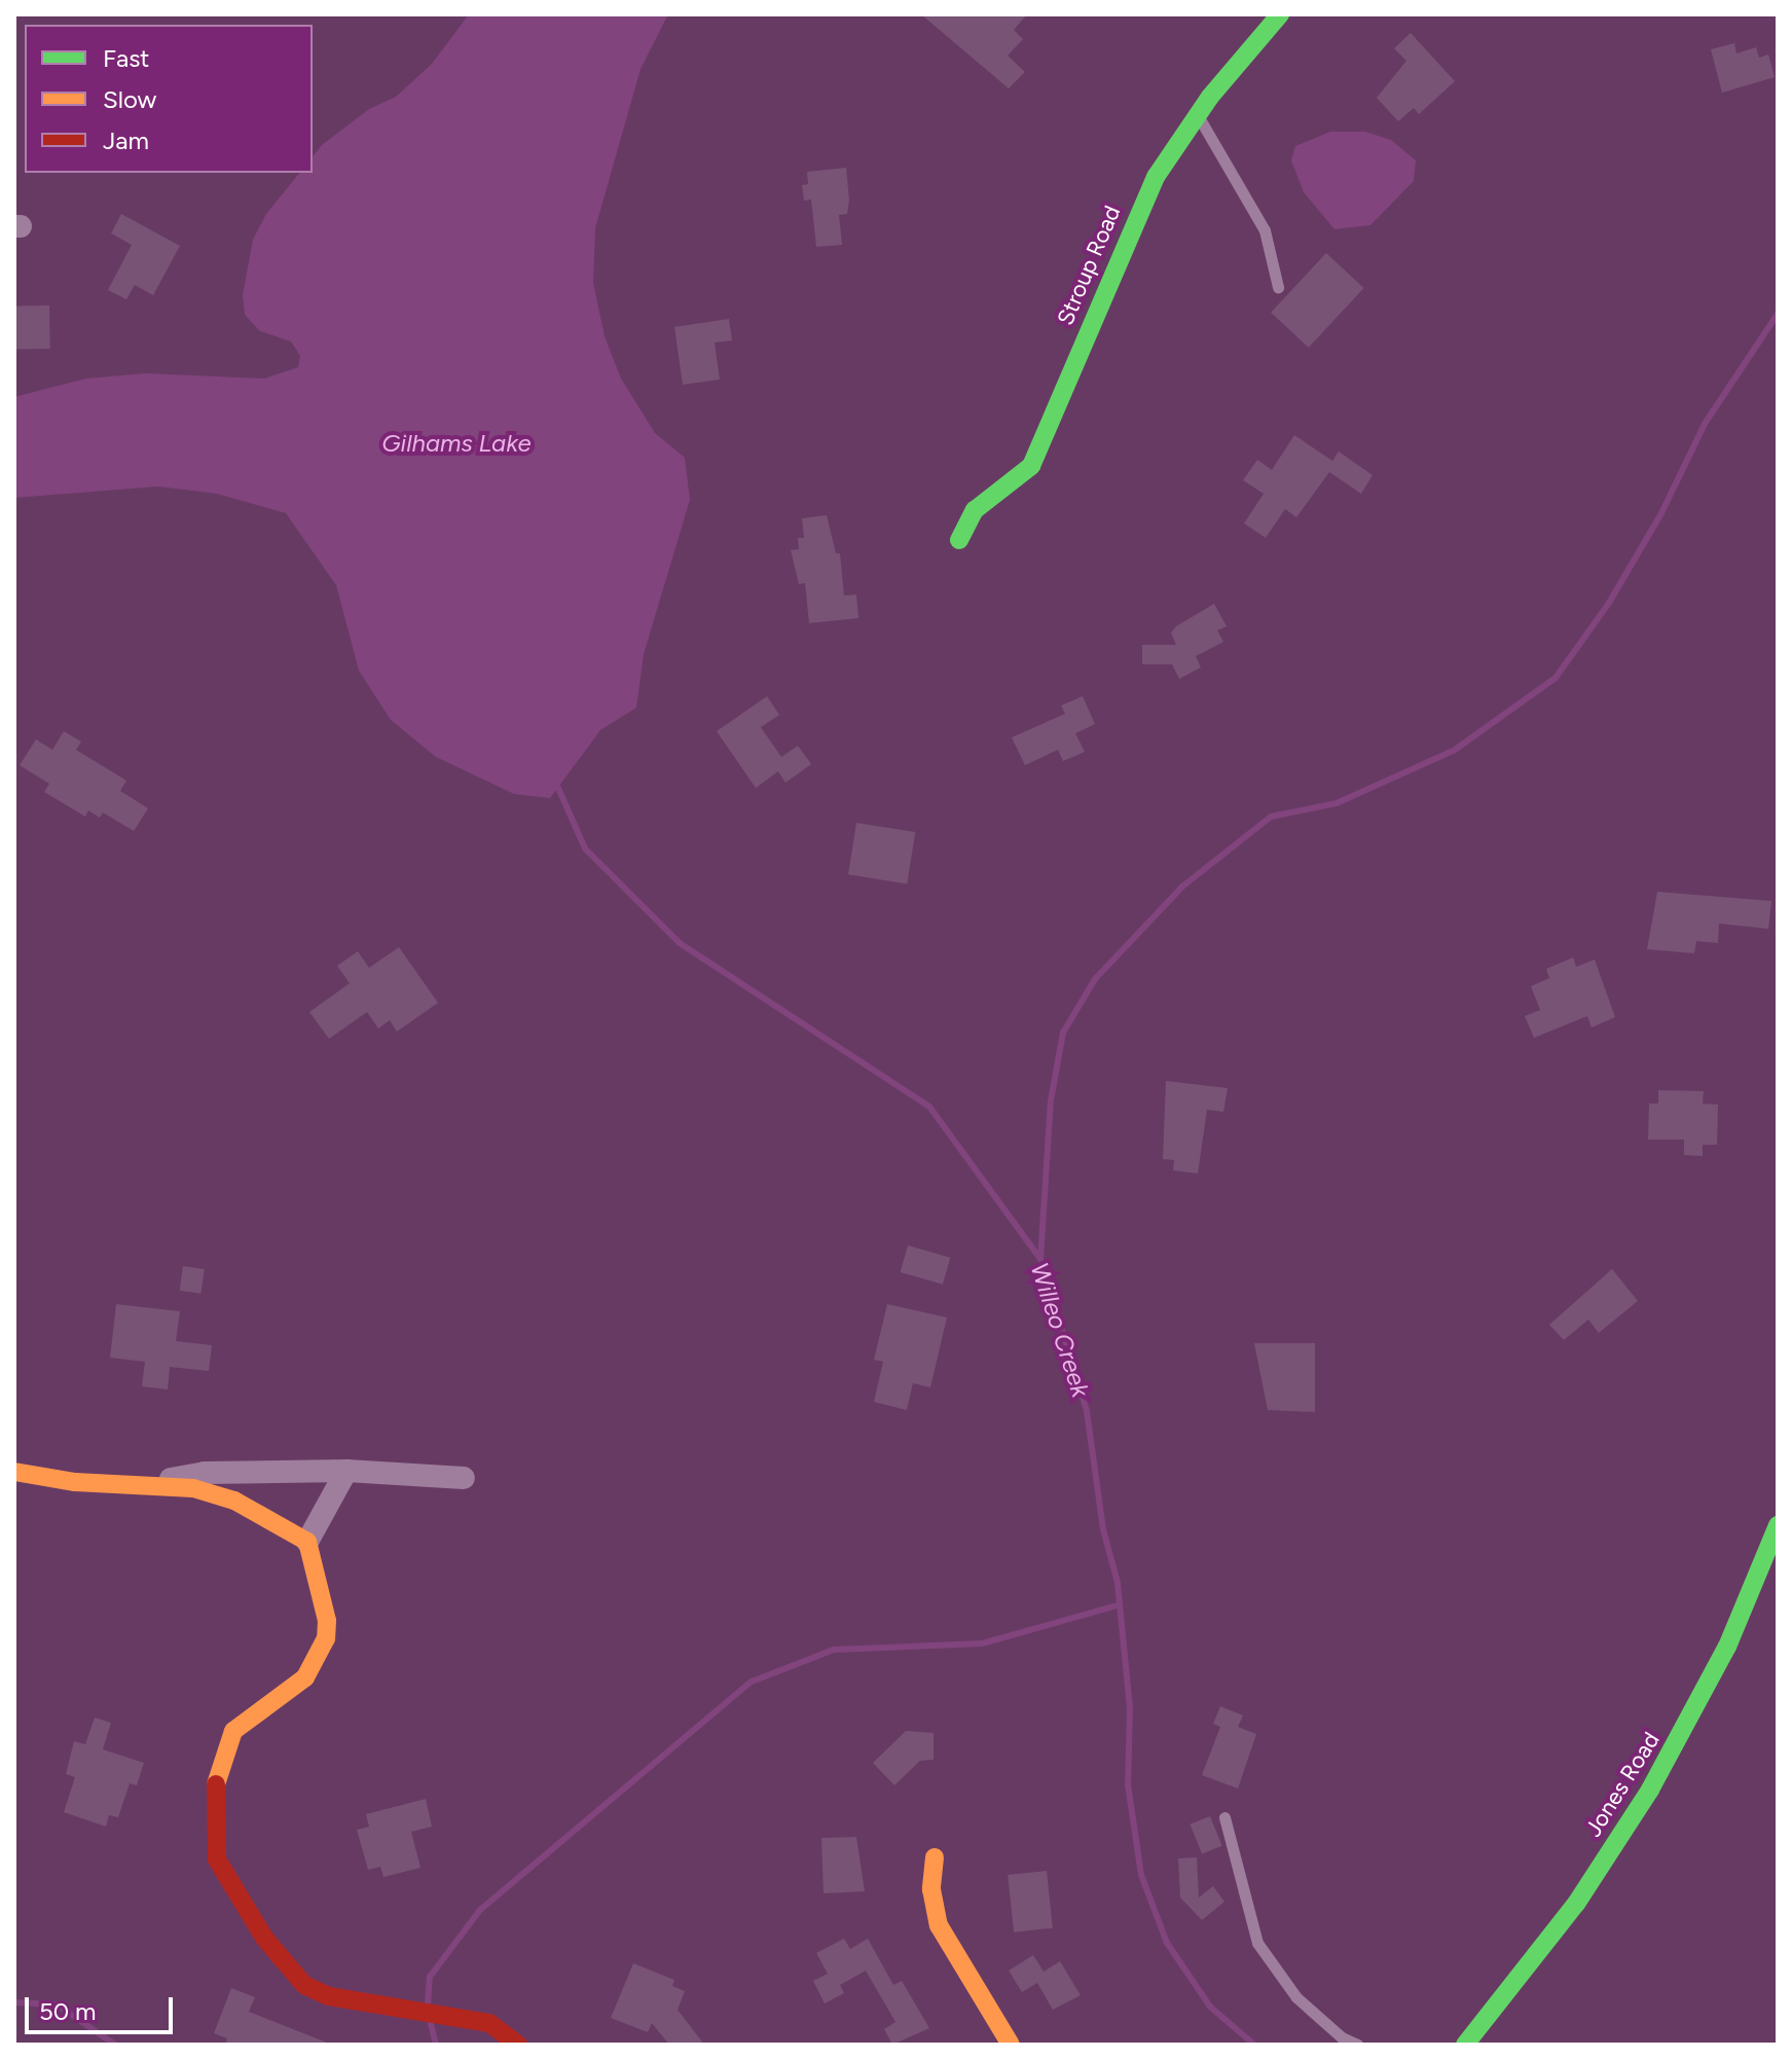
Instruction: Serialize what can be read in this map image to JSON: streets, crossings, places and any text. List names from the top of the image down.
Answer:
{
  "streets": {
    "street": ["Stroup Road", "Jones Road"]
  },
  "water": ["Gilhams Lake", "Willeo Creek"],
  "legend": ["Fast", "Slow", "Jam"],
  "scale_bar": "50 m"
}
